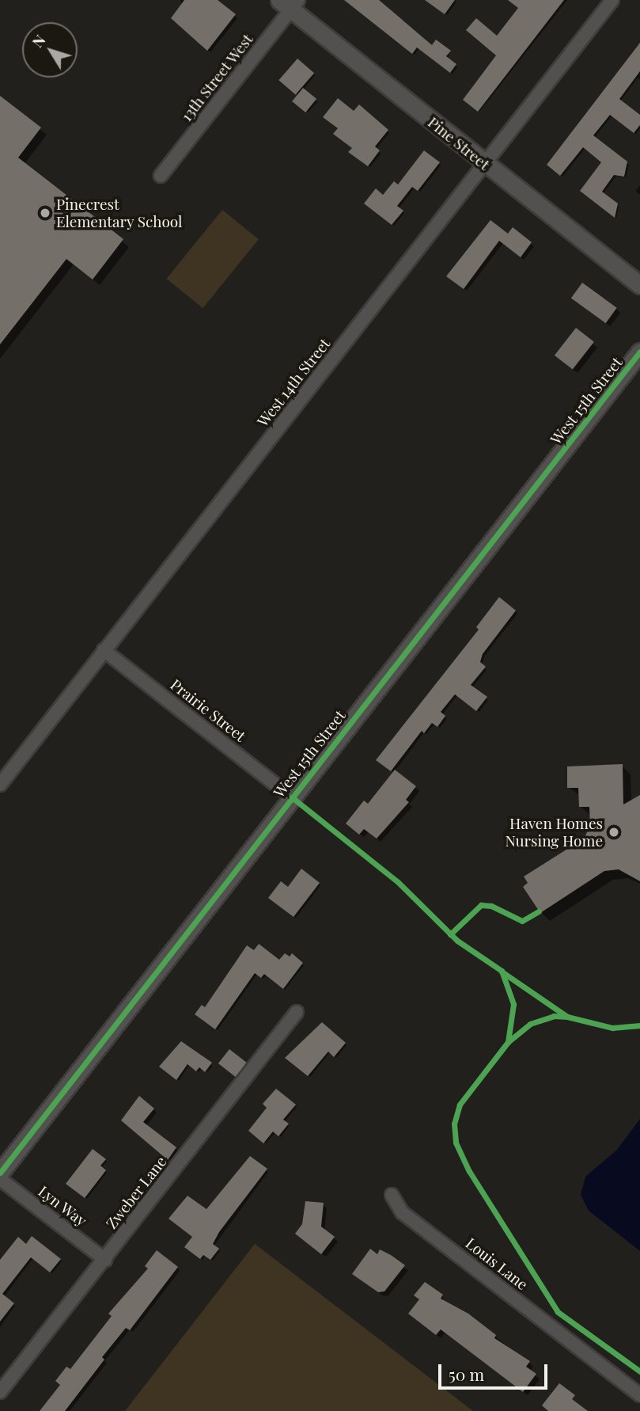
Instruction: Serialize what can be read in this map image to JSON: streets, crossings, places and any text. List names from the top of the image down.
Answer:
{
  "streets": {
    "street": [
      "13th Street West",
      "Pine Street",
      "West 14th Street",
      "West 15th Street",
      "Prairie Street",
      "Zweber Lane",
      "Lyn Way",
      "Louis Lane"
    ]
  },
  "crossings": [
    ["13th Street West", "Pine Street"],
    ["Pine Street", "West 14th Street"],
    ["West 14th Street", "Prairie Street"],
    ["West 15th Street", "Prairie Street"],
    ["Zweber Lane", "Lyn Way"]
  ],
  "places": ["Pinecrest Elementary School", "Haven Homes Nursing Home"],
  "scale_bar": "50 m",
  "north": "top left"
}
